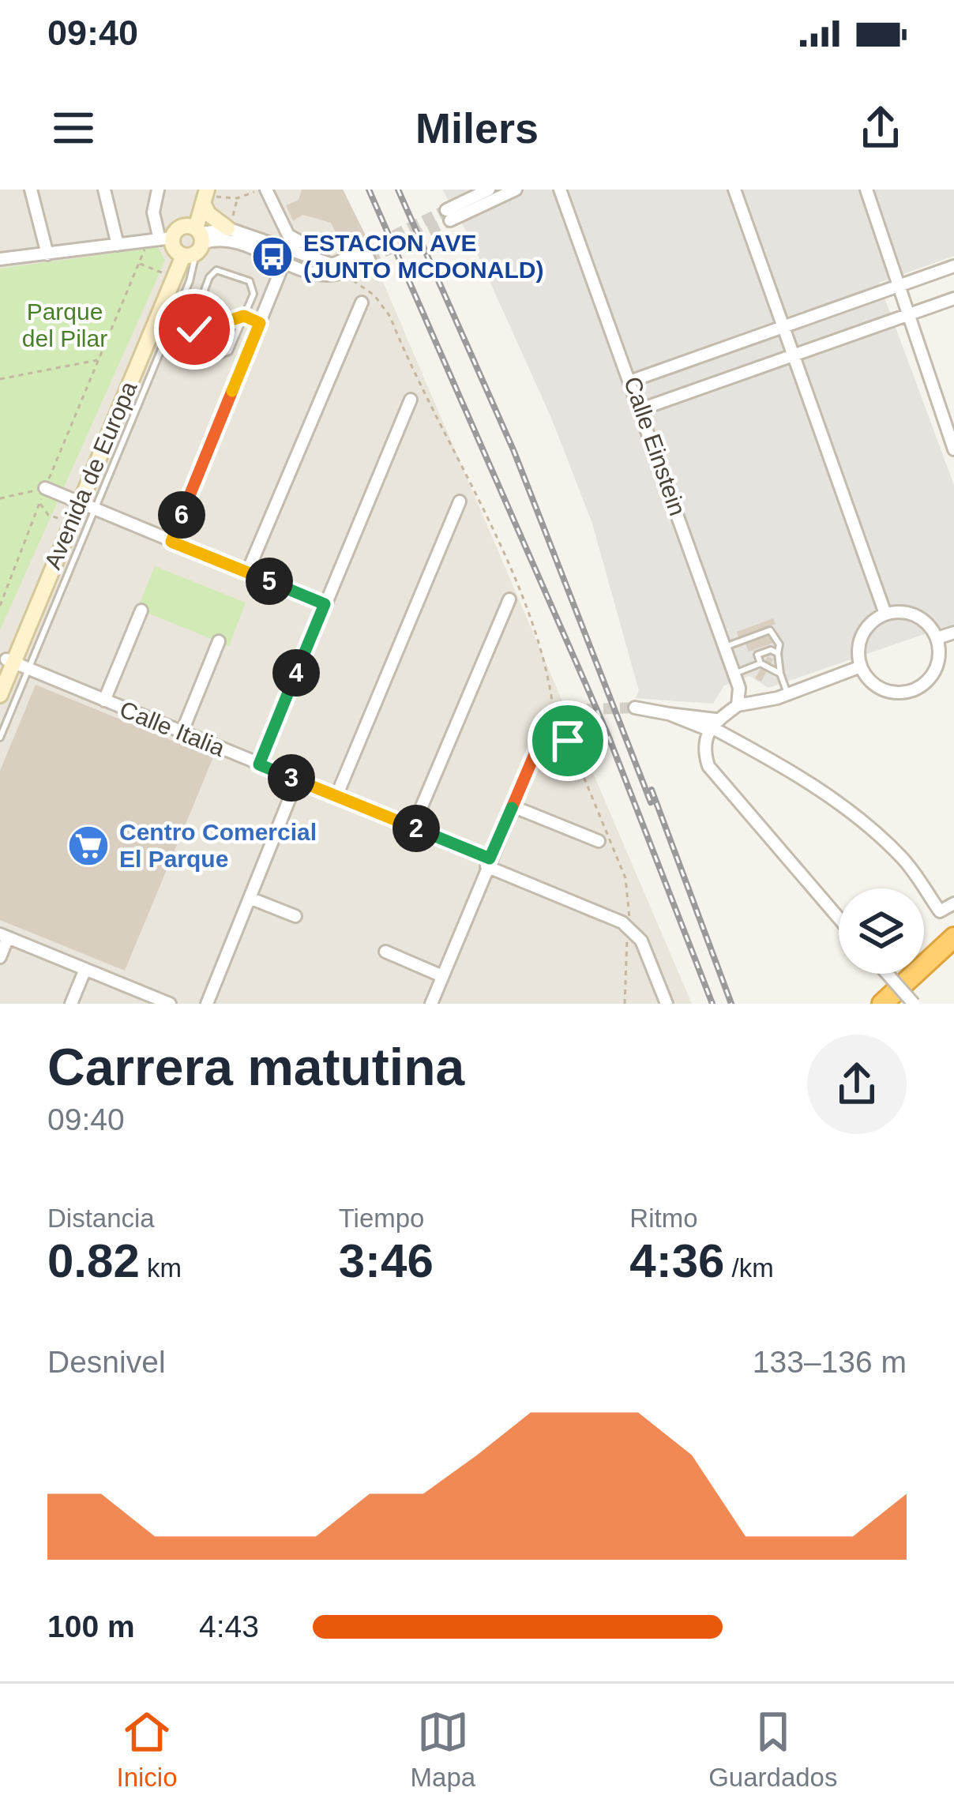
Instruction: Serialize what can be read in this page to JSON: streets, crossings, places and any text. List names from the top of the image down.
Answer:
{
  "streets": {
    "main road": ["Avenida de Europa"],
    "street": ["Calle Einstein", "Calle Italia"]
  },
  "crossings": [
    ["Avenida de Europa", "Calle Italia"]
  ],
  "parks": ["Parque del Pilar"],
  "places": {
    "bus stop": ["ESTACION AVE (JUNTO MCDONALD)"],
    "supermarket": ["Centro Comercial El Parque"]
  },
  "page": {
    "status": "09:40",
    "header": "Milers",
    "pins": [
      "6",
      "5",
      "4",
      "3",
      "2"
    ],
    "heading": ["Carrera matutina", "09:40"],
    "stats": [
      ["Distancia", "0.82 km"],
      ["Tiempo", "3:46"],
      ["Ritmo", "4:36 /km"]
    ],
    "chart": ["Desnivel", "133–136 m"],
    "list": [
      {
        "name": "100 m",
        "note": "4:43"
      }
    ],
    "tabs": ["Inicio", "Mapa", "Guardados"]
  }
}
